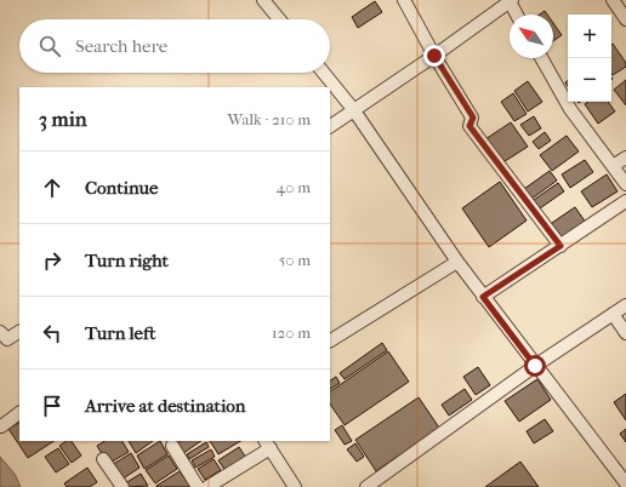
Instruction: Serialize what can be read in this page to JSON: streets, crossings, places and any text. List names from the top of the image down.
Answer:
{
  "north": "top left",
  "page": {
    "map_buttons": ["+", "−"],
    "search": "Search here",
    "heading": ["3 min", "Walk · 210 m"],
    "list": [
      ["Continue", "40 m"],
      ["Turn right", "50 m"],
      ["Turn left", "120 m"],
      "Arrive at destination"
    ]
  }
}
